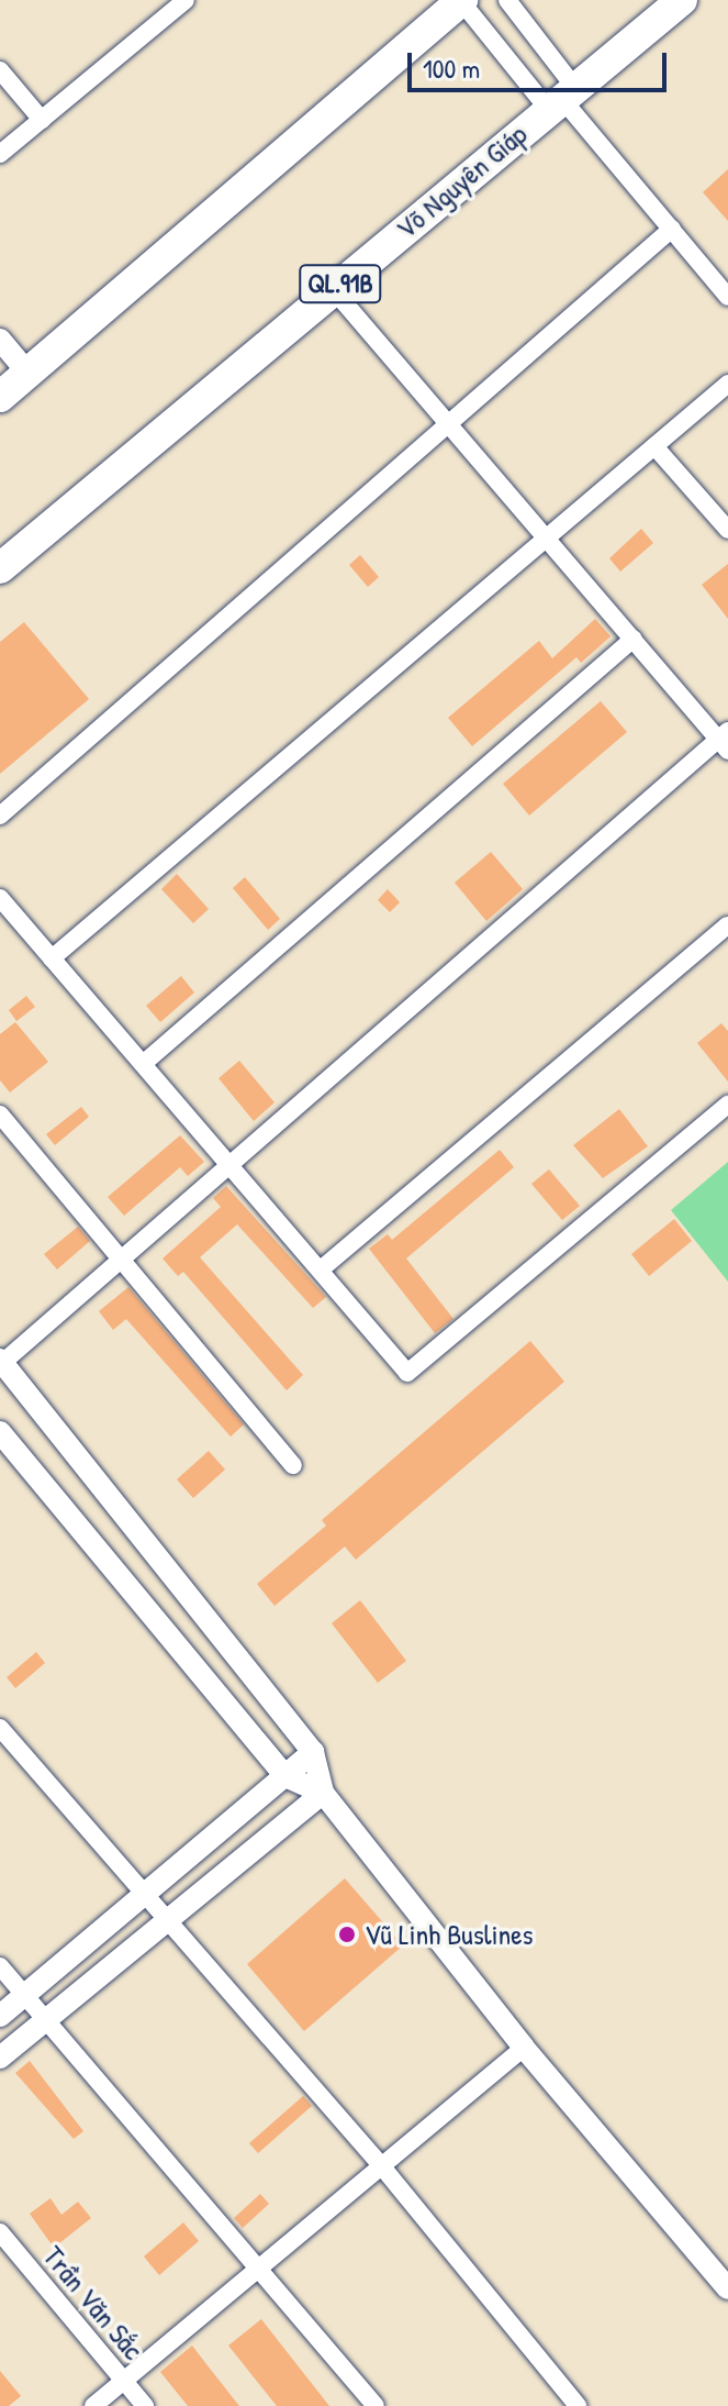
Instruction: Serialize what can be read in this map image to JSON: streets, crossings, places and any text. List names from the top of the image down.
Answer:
{
  "streets": {
    "highway": ["Võ Nguyên Giáp", "QL.91B"],
    "street": ["Trần Văn Sắc"]
  },
  "places": ["Vũ Linh Buslines"],
  "scale_bar": "100 m"
}
